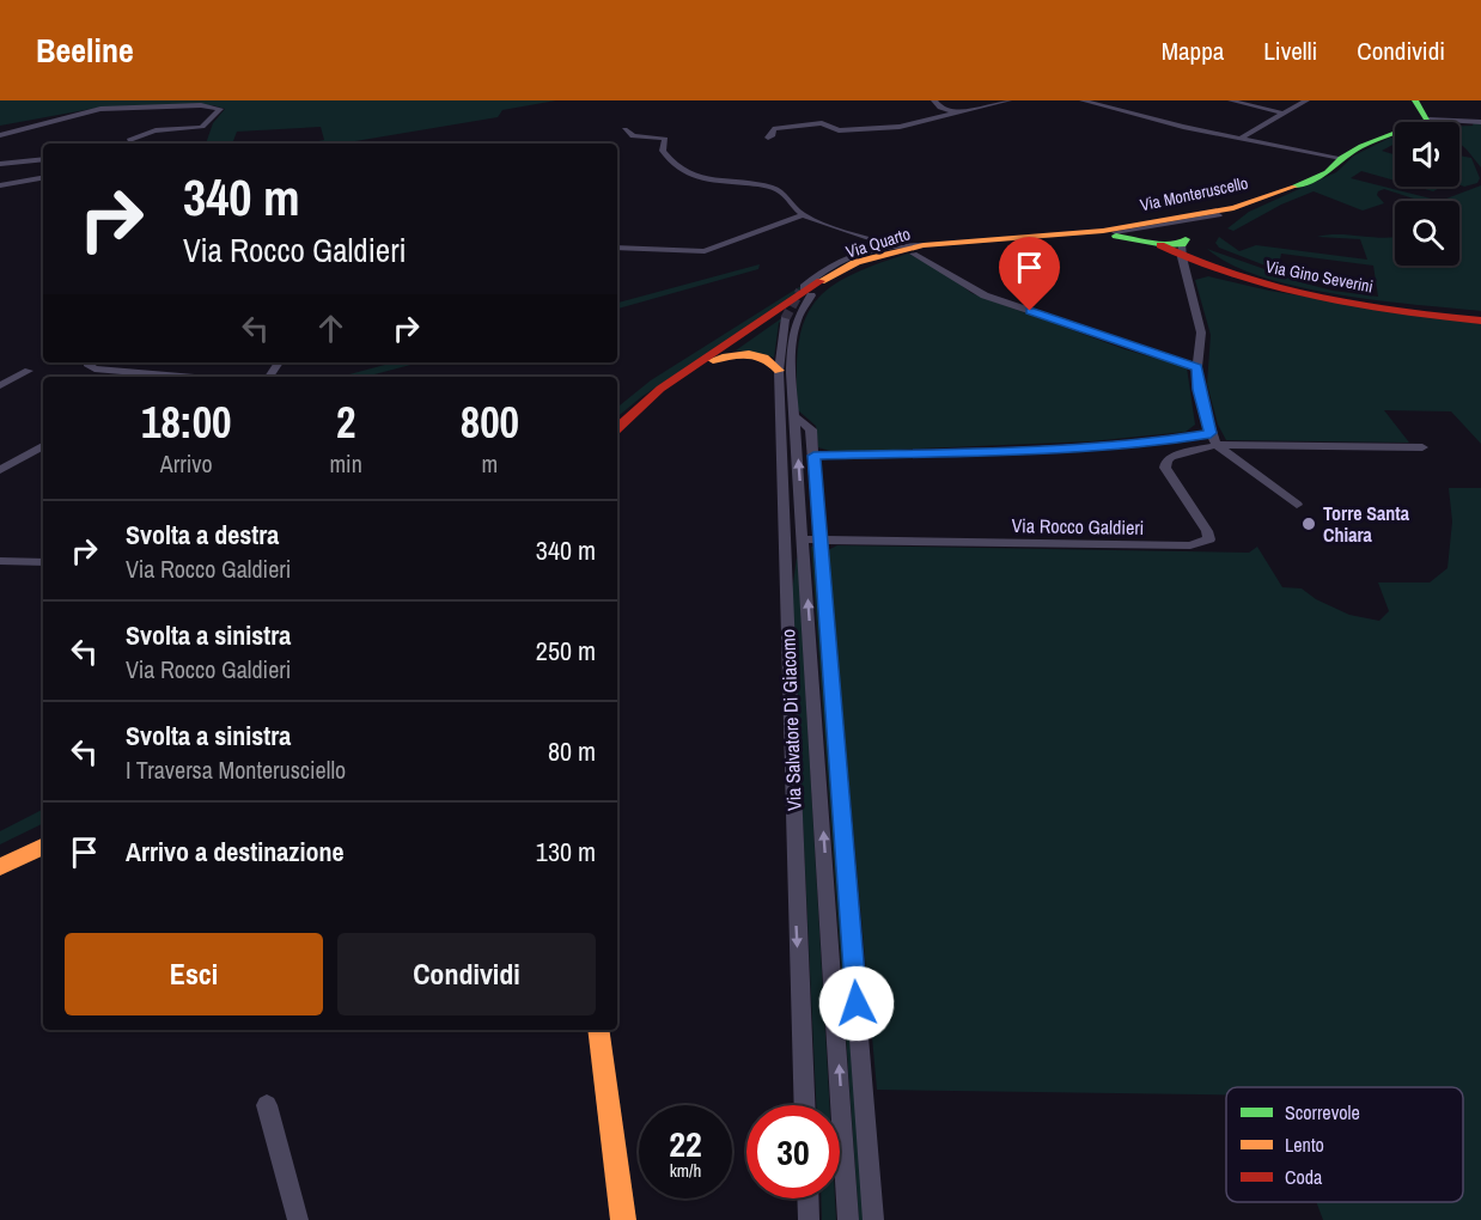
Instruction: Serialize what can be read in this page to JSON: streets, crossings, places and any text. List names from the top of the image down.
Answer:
{
  "streets": {
    "street": [
      "Via Monteruscello",
      "Via Quarto",
      "Via Gino Severini",
      "Via Rocco Galdieri",
      "Via Salvatore Di Giacomo"
    ]
  },
  "crossings": [
    ["Via Monteruscello", "Via Quarto"],
    ["Via Monteruscello", "Via Gino Severini"],
    ["Via Quarto", "Via Gino Severini"],
    ["Via Quarto", "Via Salvatore Di Giacomo"],
    ["Via Rocco Galdieri", "Via Salvatore Di Giacomo"]
  ],
  "places": ["Torre Santa Chiara"],
  "legend": ["Scorrevole", "Lento", "Coda"],
  "page": {
    "header": "Beeline",
    "nav": ["Mappa", "Livelli", "Condividi"],
    "turn": ["340 m", "Via Rocco Galdieri"],
    "eta": [
      "18:00",
      "Arrivo",
      "2",
      "min",
      "800",
      "m"
    ],
    "list": [
      {
        "name": "Svolta a destra",
        "note": "Via Rocco Galdieri",
        "value": "340 m"
      },
      {
        "name": "Svolta a sinistra",
        "note": "Via Rocco Galdieri",
        "value": "250 m"
      },
      {
        "name": "Svolta a sinistra",
        "note": "I Traversa Monterusciello",
        "value": "80 m"
      },
      {
        "name": "Arrivo a destinazione",
        "value": "130 m"
      }
    ],
    "buttons": ["Esci", "Condividi"],
    "speed": "22 km/h",
    "limit": "30"
  }
}
